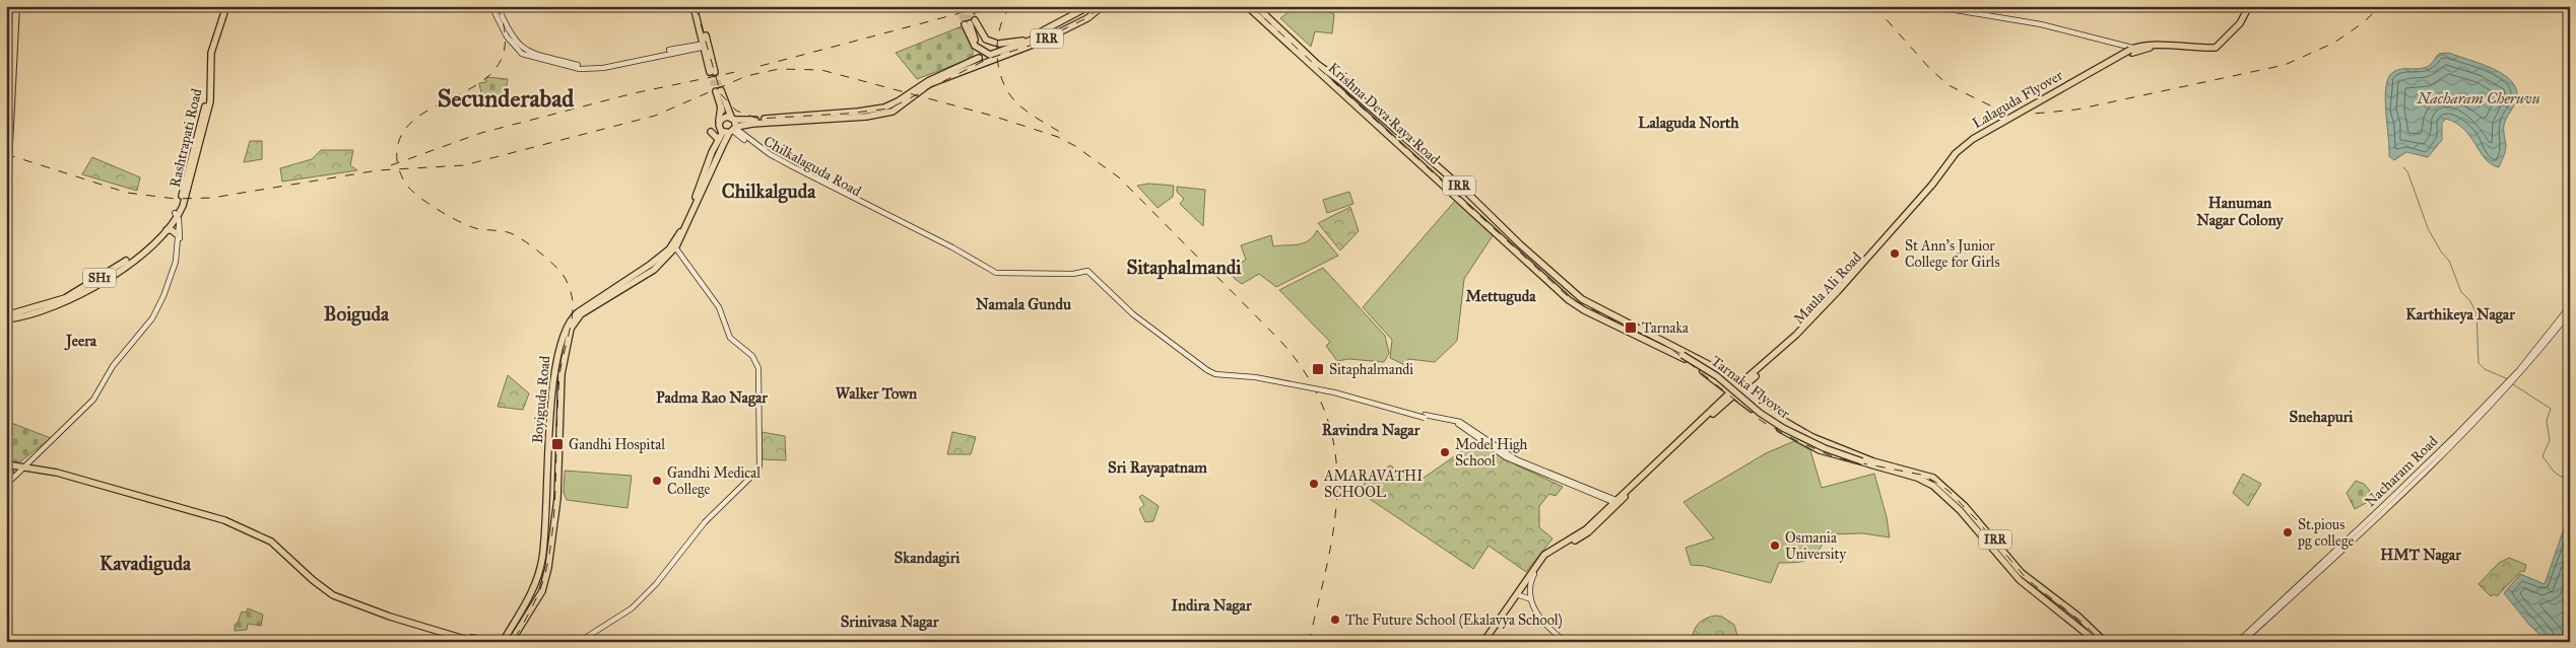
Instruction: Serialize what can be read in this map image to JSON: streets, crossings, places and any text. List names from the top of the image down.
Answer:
{
  "streets": {
    "main road": [
      "IRR",
      "Lalaguda Flyover",
      "Krishna Deva Raya Road",
      "Rashtrapati Road",
      "Chilkalaguda Road",
      "SH1",
      "Maula Ali Road",
      "Tarnaka Flyover",
      "Boyiguda Road",
      "Nacharam Road"
    ]
  },
  "crossings": [
    ["IRR", "Krishna Deva Raya Road"],
    ["IRR", "Tarnaka Flyover"],
    ["Lalaguda Flyover", "Maula Ali Road"],
    ["Krishna Deva Raya Road", "Maula Ali Road"],
    ["Krishna Deva Raya Road", "Tarnaka Flyover"],
    ["Rashtrapati Road", "SH1"]
  ],
  "districts": [
    "Secunderabad",
    "Lalaguda North",
    "Chilkalguda",
    "Hanuman Nagar Colony",
    "Sitaphalmandi",
    "Mettuguda",
    "Namala Gundu",
    "Boiguda",
    "Karthikeya Nagar",
    "Jeera",
    "Walker Town",
    "Padma Rao Nagar",
    "Snehapuri",
    "Ravindra Nagar",
    "Sri Rayapatnam",
    "HMT Nagar",
    "Skandagiri",
    "Kavadiguda",
    "Indira Nagar",
    "Srinivasa Nagar"
  ],
  "water": ["Nacharam Cheruvu"],
  "places": {
    "other": [
      "St Ann's Junior College for Girls",
      "Model High School",
      "Gandhi Medical College",
      "AMARAVATHI SCHOOL",
      "St.pious pg college",
      "Osmania University",
      "The Future School (Ekalavya School)"
    ],
    "transit": ["Tarnaka", "Sitaphalmandi", "Gandhi Hospital"]
  }
}
